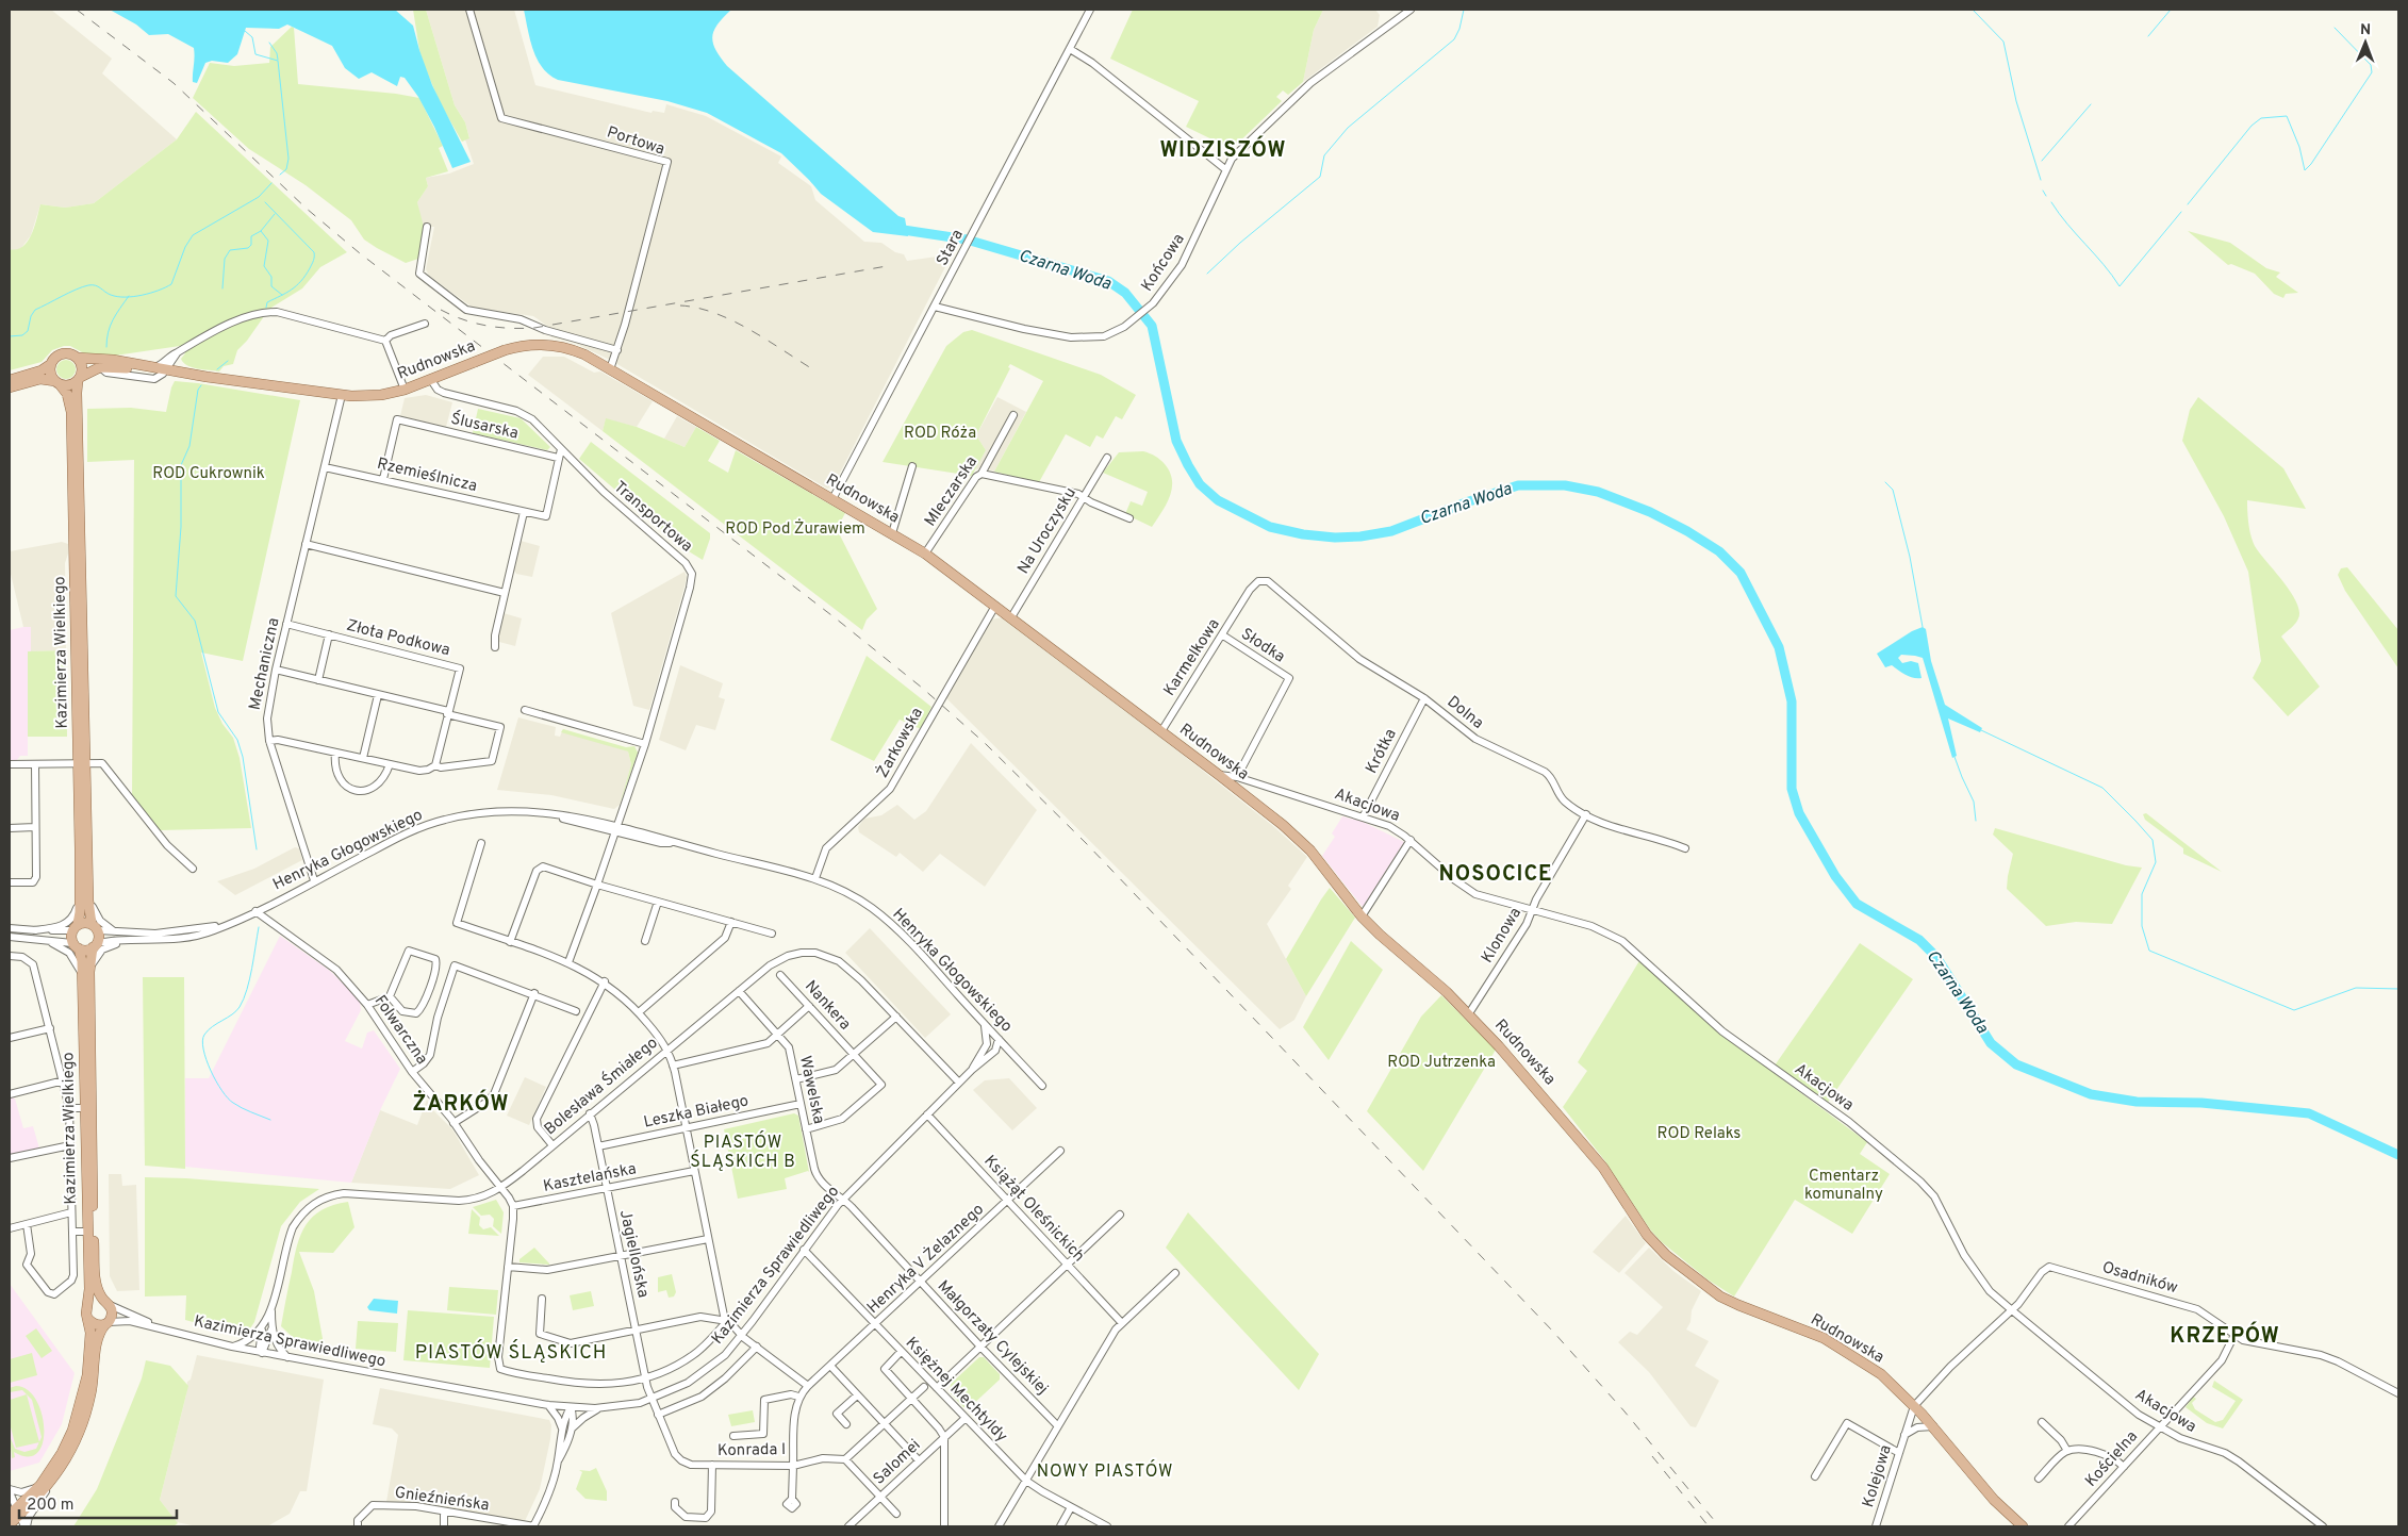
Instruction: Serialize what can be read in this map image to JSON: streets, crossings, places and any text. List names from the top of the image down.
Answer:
{
  "streets": {
    "main road": ["Rudnowska", "Kazimierza Wielkiego"],
    "street": [
      "Portowa",
      "Stara",
      "Końcowa",
      "Ślusarska",
      "Rzemieślnicza",
      "Mleczarska",
      "Transportowa",
      "Na Uroczysku",
      "Złota Podkowa",
      "Słodka",
      "Karmelkowa",
      "Mechaniczna",
      "Dolna",
      "Żarkowska",
      "Krótka",
      "Akacjowa",
      "Henryka Głogowskiego",
      "Klonowa",
      "Nankera",
      "Folwarczna",
      "Bolesława Śmiałego",
      "Wawelska",
      "Leszka Białego",
      "Kasztelańska",
      "Książąt Oleśnickich",
      "Jagiellońska",
      "Henryka V Żelaznego",
      "Kazimierza Sprawiedliwego",
      "Osadników",
      "Małgorzaty Cylejskiej",
      "Księżnej Mechtyldy",
      "Konrada I",
      "Kościelna",
      "Salomei",
      "Kolejowa",
      "Gnieźnieńska"
    ]
  },
  "crossings": [
    ["Portowa", "Rudnowska"],
    ["Stara", "Końcowa"],
    ["Stara", "Rudnowska"],
    ["Rudnowska", "Mleczarska"],
    ["Rudnowska", "Transportowa"],
    ["Rudnowska", "Na Uroczysku"],
    ["Rudnowska", "Kazimierza Wielkiego"],
    ["Rudnowska", "Karmelkowa"],
    ["Rudnowska", "Mechaniczna"],
    ["Rudnowska", "Żarkowska"],
    ["Rudnowska", "Akacjowa"],
    ["Rudnowska", "Klonowa"],
    ["Rudnowska", "Osadników"],
    ["Rudnowska", "Kolejowa"],
    ["Ślusarska", "Rzemieślnicza"],
    ["Rzemieślnicza", "Mechaniczna"],
    ["Transportowa", "Henryka Głogowskiego"],
    ["Złota Podkowa", "Mechaniczna"],
    ["Słodka", "Karmelkowa"],
    ["Słodka", "Akacjowa"],
    ["Kazimierza Wielkiego", "Henryka Głogowskiego"],
    ["Kazimierza Wielkiego", "Kazimierza Sprawiedliwego"],
    ["Karmelkowa", "Dolna"],
    ["Mechaniczna", "Henryka Głogowskiego"],
    ["Dolna", "Krótka"],
    ["Dolna", "Klonowa"],
    ["Żarkowska", "Henryka Głogowskiego"],
    ["Krótka", "Akacjowa"],
    ["Akacjowa", "Klonowa"],
    ["Akacjowa", "Osadników"],
    ["Akacjowa", "Kościelna"],
    ["Henryka Głogowskiego", "Folwarczna"],
    ["Henryka Głogowskiego", "Kazimierza Sprawiedliwego"],
    ["Nankera", "Wawelska"],
    ["Folwarczna", "Bolesława Śmiałego"],
    ["Bolesława Śmiałego", "Wawelska"],
    ["Bolesława Śmiałego", "Jagiellońska"],
    ["Bolesława Śmiałego", "Kazimierza Sprawiedliwego"],
    ["Wawelska", "Leszka Białego"],
    ["Wawelska", "Kazimierza Sprawiedliwego"],
    ["Wawelska", "Małgorzaty Cylejskiej"],
    ["Leszka Białego", "Jagiellońska"],
    ["Kasztelańska", "Jagiellońska"],
    ["Książąt Oleśnickich", "Henryka V Żelaznego"],
    ["Książąt Oleśnickich", "Kazimierza Sprawiedliwego"],
    ["Jagiellońska", "Kazimierza Sprawiedliwego"],
    ["Jagiellońska", "Konrada I"],
    ["Henryka V Żelaznego", "Małgorzaty Cylejskiej"],
    ["Henryka V Żelaznego", "Księżnej Mechtyldy"],
    ["Kazimierza Sprawiedliwego", "Małgorzaty Cylejskiej"],
    ["Kazimierza Sprawiedliwego", "Księżnej Mechtyldy"],
    ["Kazimierza Sprawiedliwego", "Konrada I"],
    ["Osadników", "Kościelna"],
    ["Osadników", "Kolejowa"],
    ["Księżnej Mechtyldy", "Salomei"]
  ],
  "districts": [
    "WIDZISZÓW",
    "NOSOCICE",
    "ŻARKÓW",
    "PIASTÓW ŚLĄSKICH B",
    "KRZEPÓW",
    "PIASTÓW ŚLĄSKICH",
    "NOWY PIASTÓW"
  ],
  "water": ["Czarna Woda"],
  "parks": [
    "ROD Róża",
    "ROD Cukrownik",
    "ROD Pod Żurawiem",
    "ROD Jutrzenka",
    "ROD Relaks",
    "Cmentarz komunalny"
  ],
  "scale_bar": "200 m",
  "north": "top"
}
